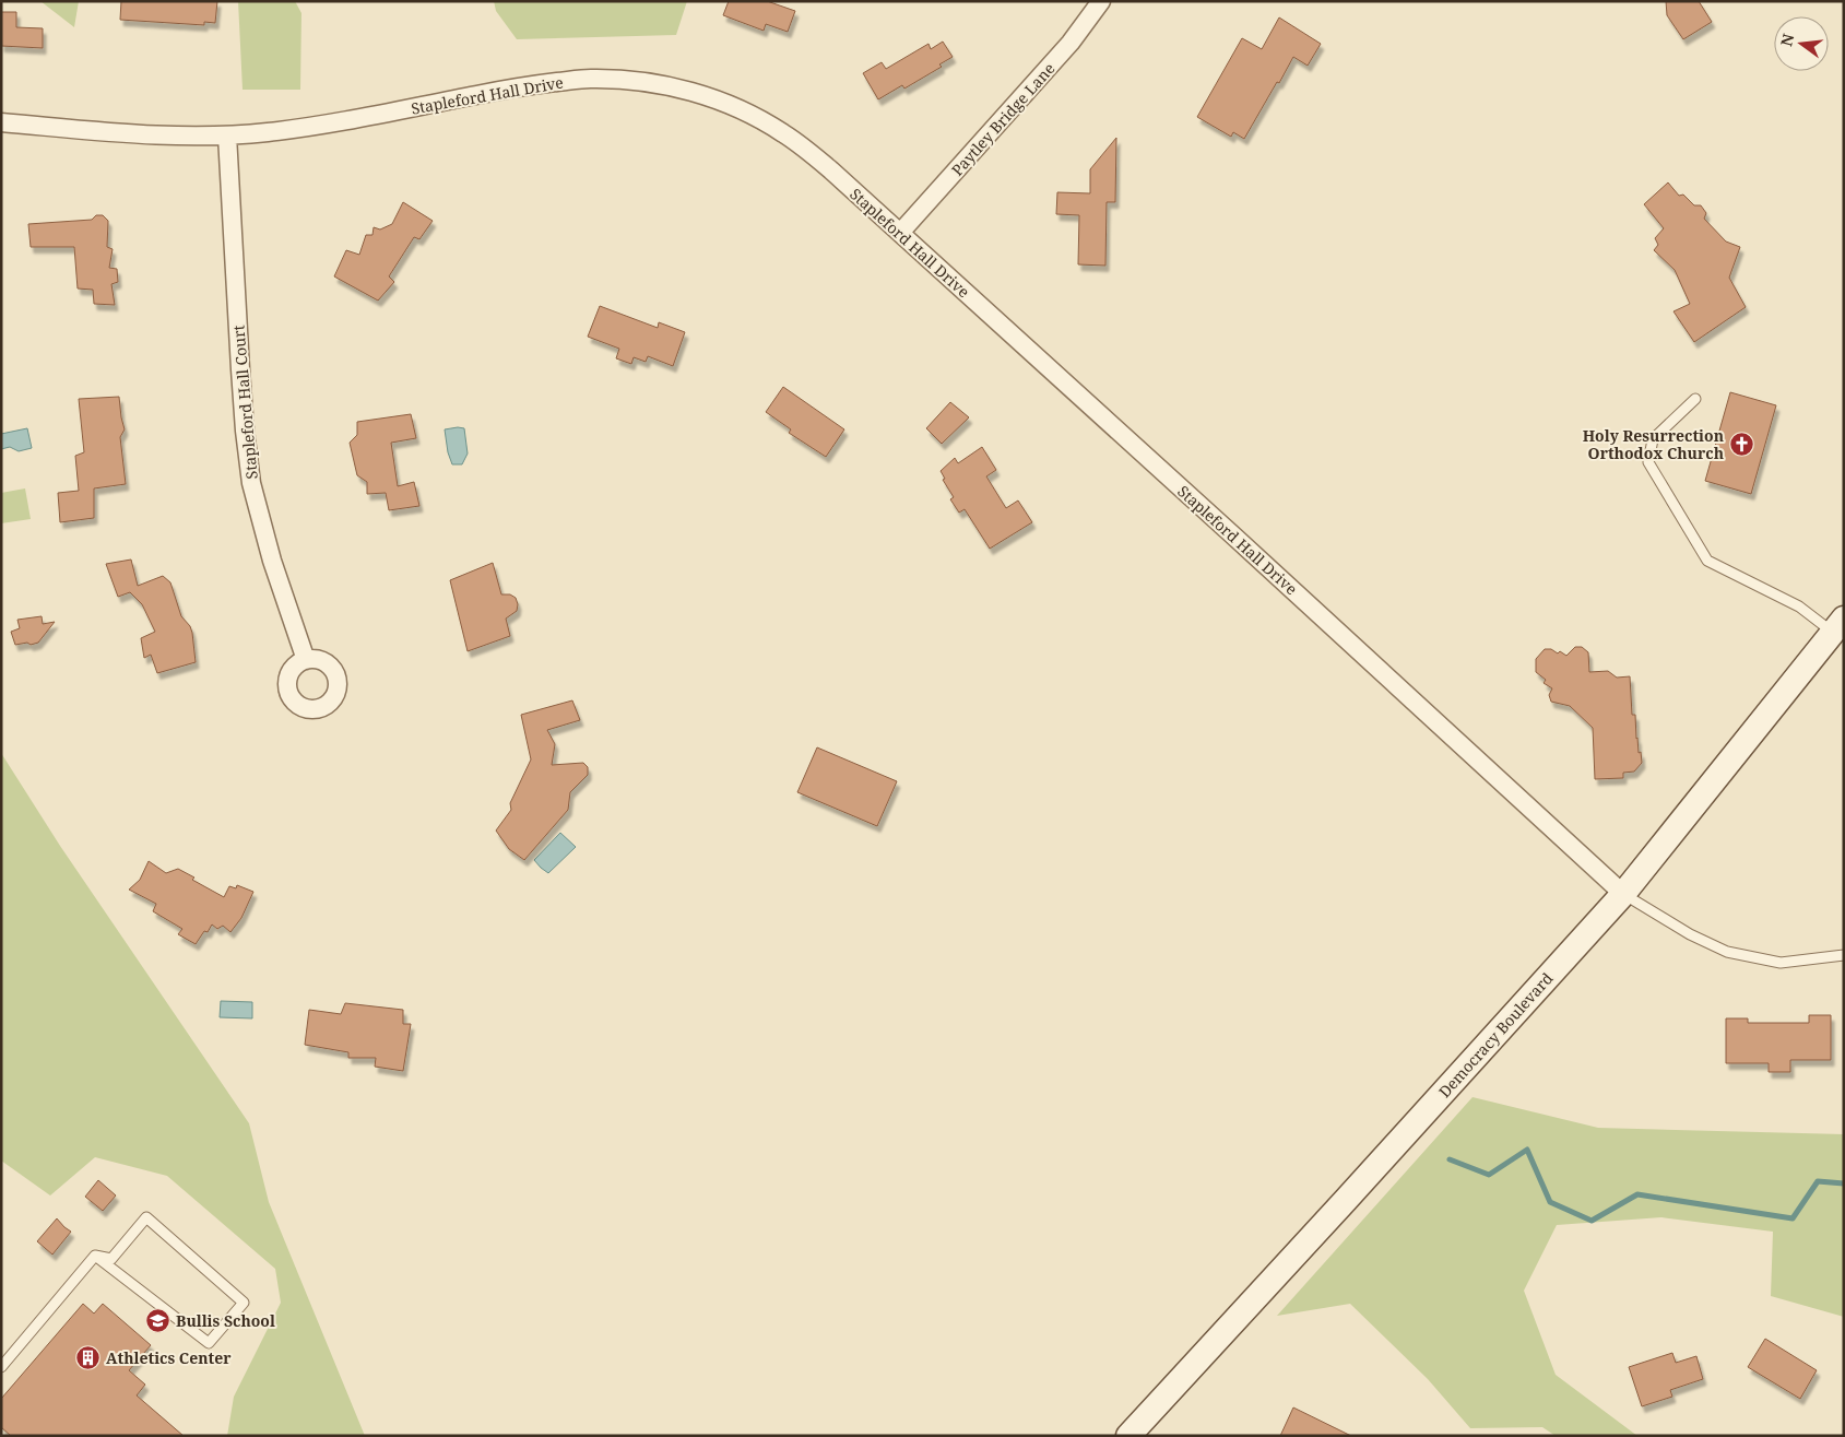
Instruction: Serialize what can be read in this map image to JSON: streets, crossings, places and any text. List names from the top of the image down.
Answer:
{
  "streets": {
    "main road": ["Democracy Boulevard"],
    "street": ["Stapleford Hall Drive", "Paytley Bridge Lane", "Stapleford Hall Court"]
  },
  "crossings": [
    ["Stapleford Hall Drive", "Paytley Bridge Lane"],
    ["Stapleford Hall Drive", "Stapleford Hall Court"],
    ["Stapleford Hall Drive", "Democracy Boulevard"]
  ],
  "places": {
    "church": ["Holy Resurrection Orthodox Church"],
    "school or university": ["Bullis School"],
    "building": ["Athletics Center"]
  },
  "north": "left"
}
